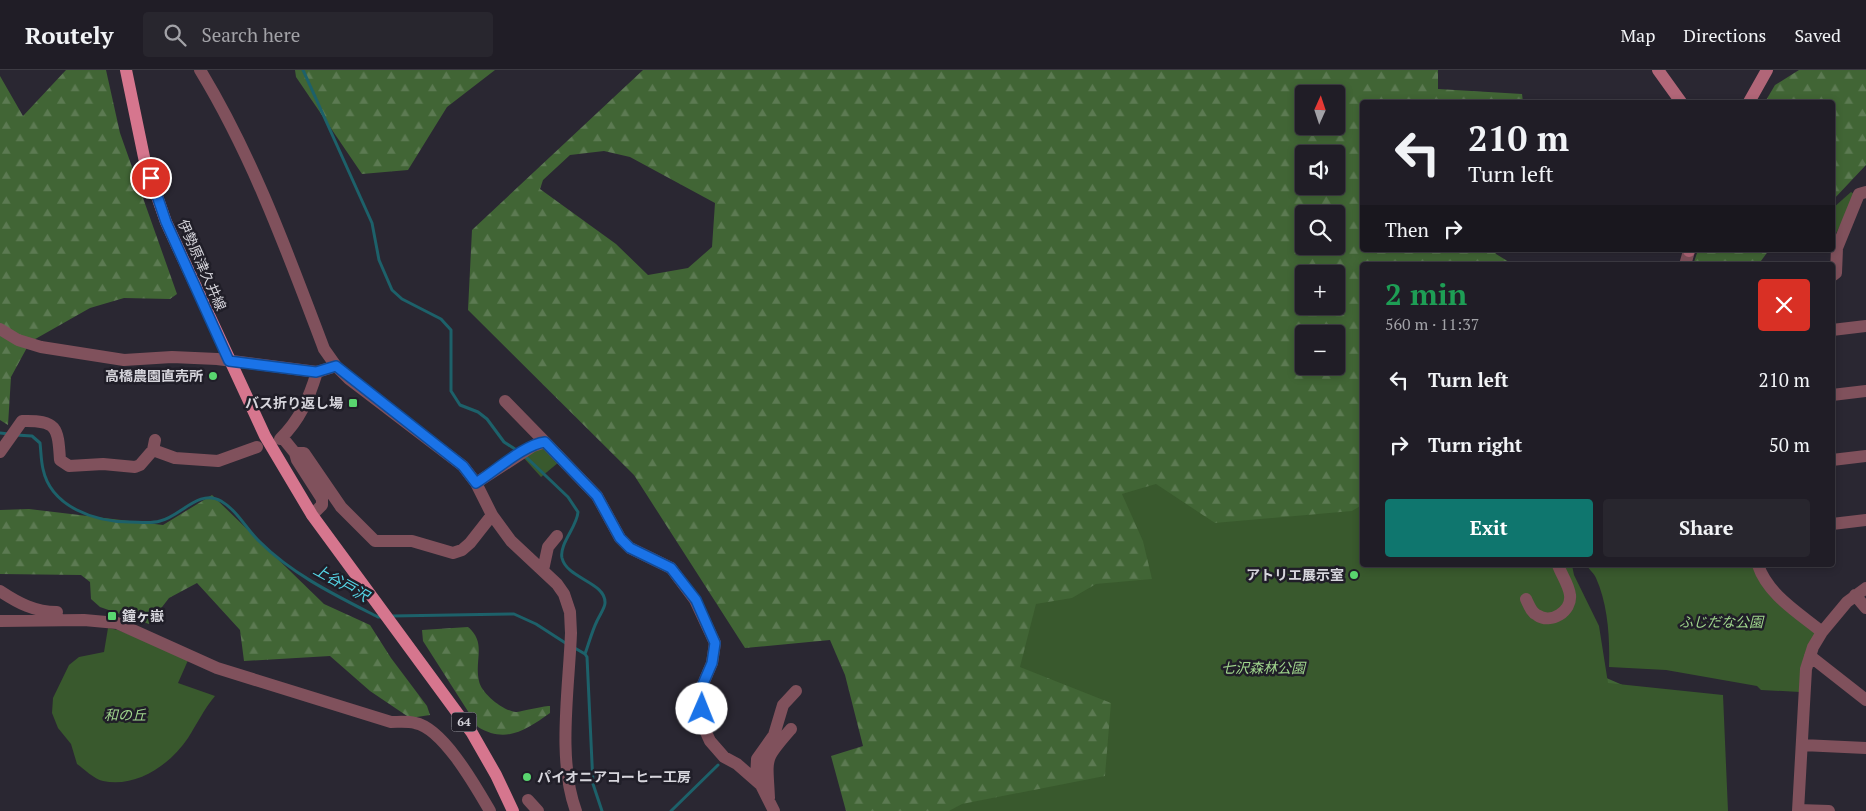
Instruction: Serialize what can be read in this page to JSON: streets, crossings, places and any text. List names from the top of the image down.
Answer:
{
  "streets": {
    "main road": ["伊勢原津久井線", "64"]
  },
  "crossings": [
    ["伊勢原津久井線", "64"]
  ],
  "water": ["上谷戸沢"],
  "parks": ["ふじだな公園", "七沢森林公園", "和の丘"],
  "places": {
    "other": ["高橋農園直売所", "アトリエ展示室", "パイオニアコーヒー工房"],
    "transit": ["バス折り返し場", "鐘ヶ嶽"]
  },
  "north": "top",
  "page": {
    "header": "Routely",
    "search": "Search here",
    "nav": ["Map", "Directions", "Saved"],
    "map_buttons": ["+", "−"],
    "turn": ["210 m", "Turn left"],
    "then": "Then",
    "heading": ["2 min", "560 m · 11:37"],
    "list": [
      {
        "name": "Turn left",
        "value": "210 m"
      },
      {
        "name": "Turn right",
        "value": "50 m"
      }
    ],
    "buttons": ["Exit", "Share"]
  }
}
